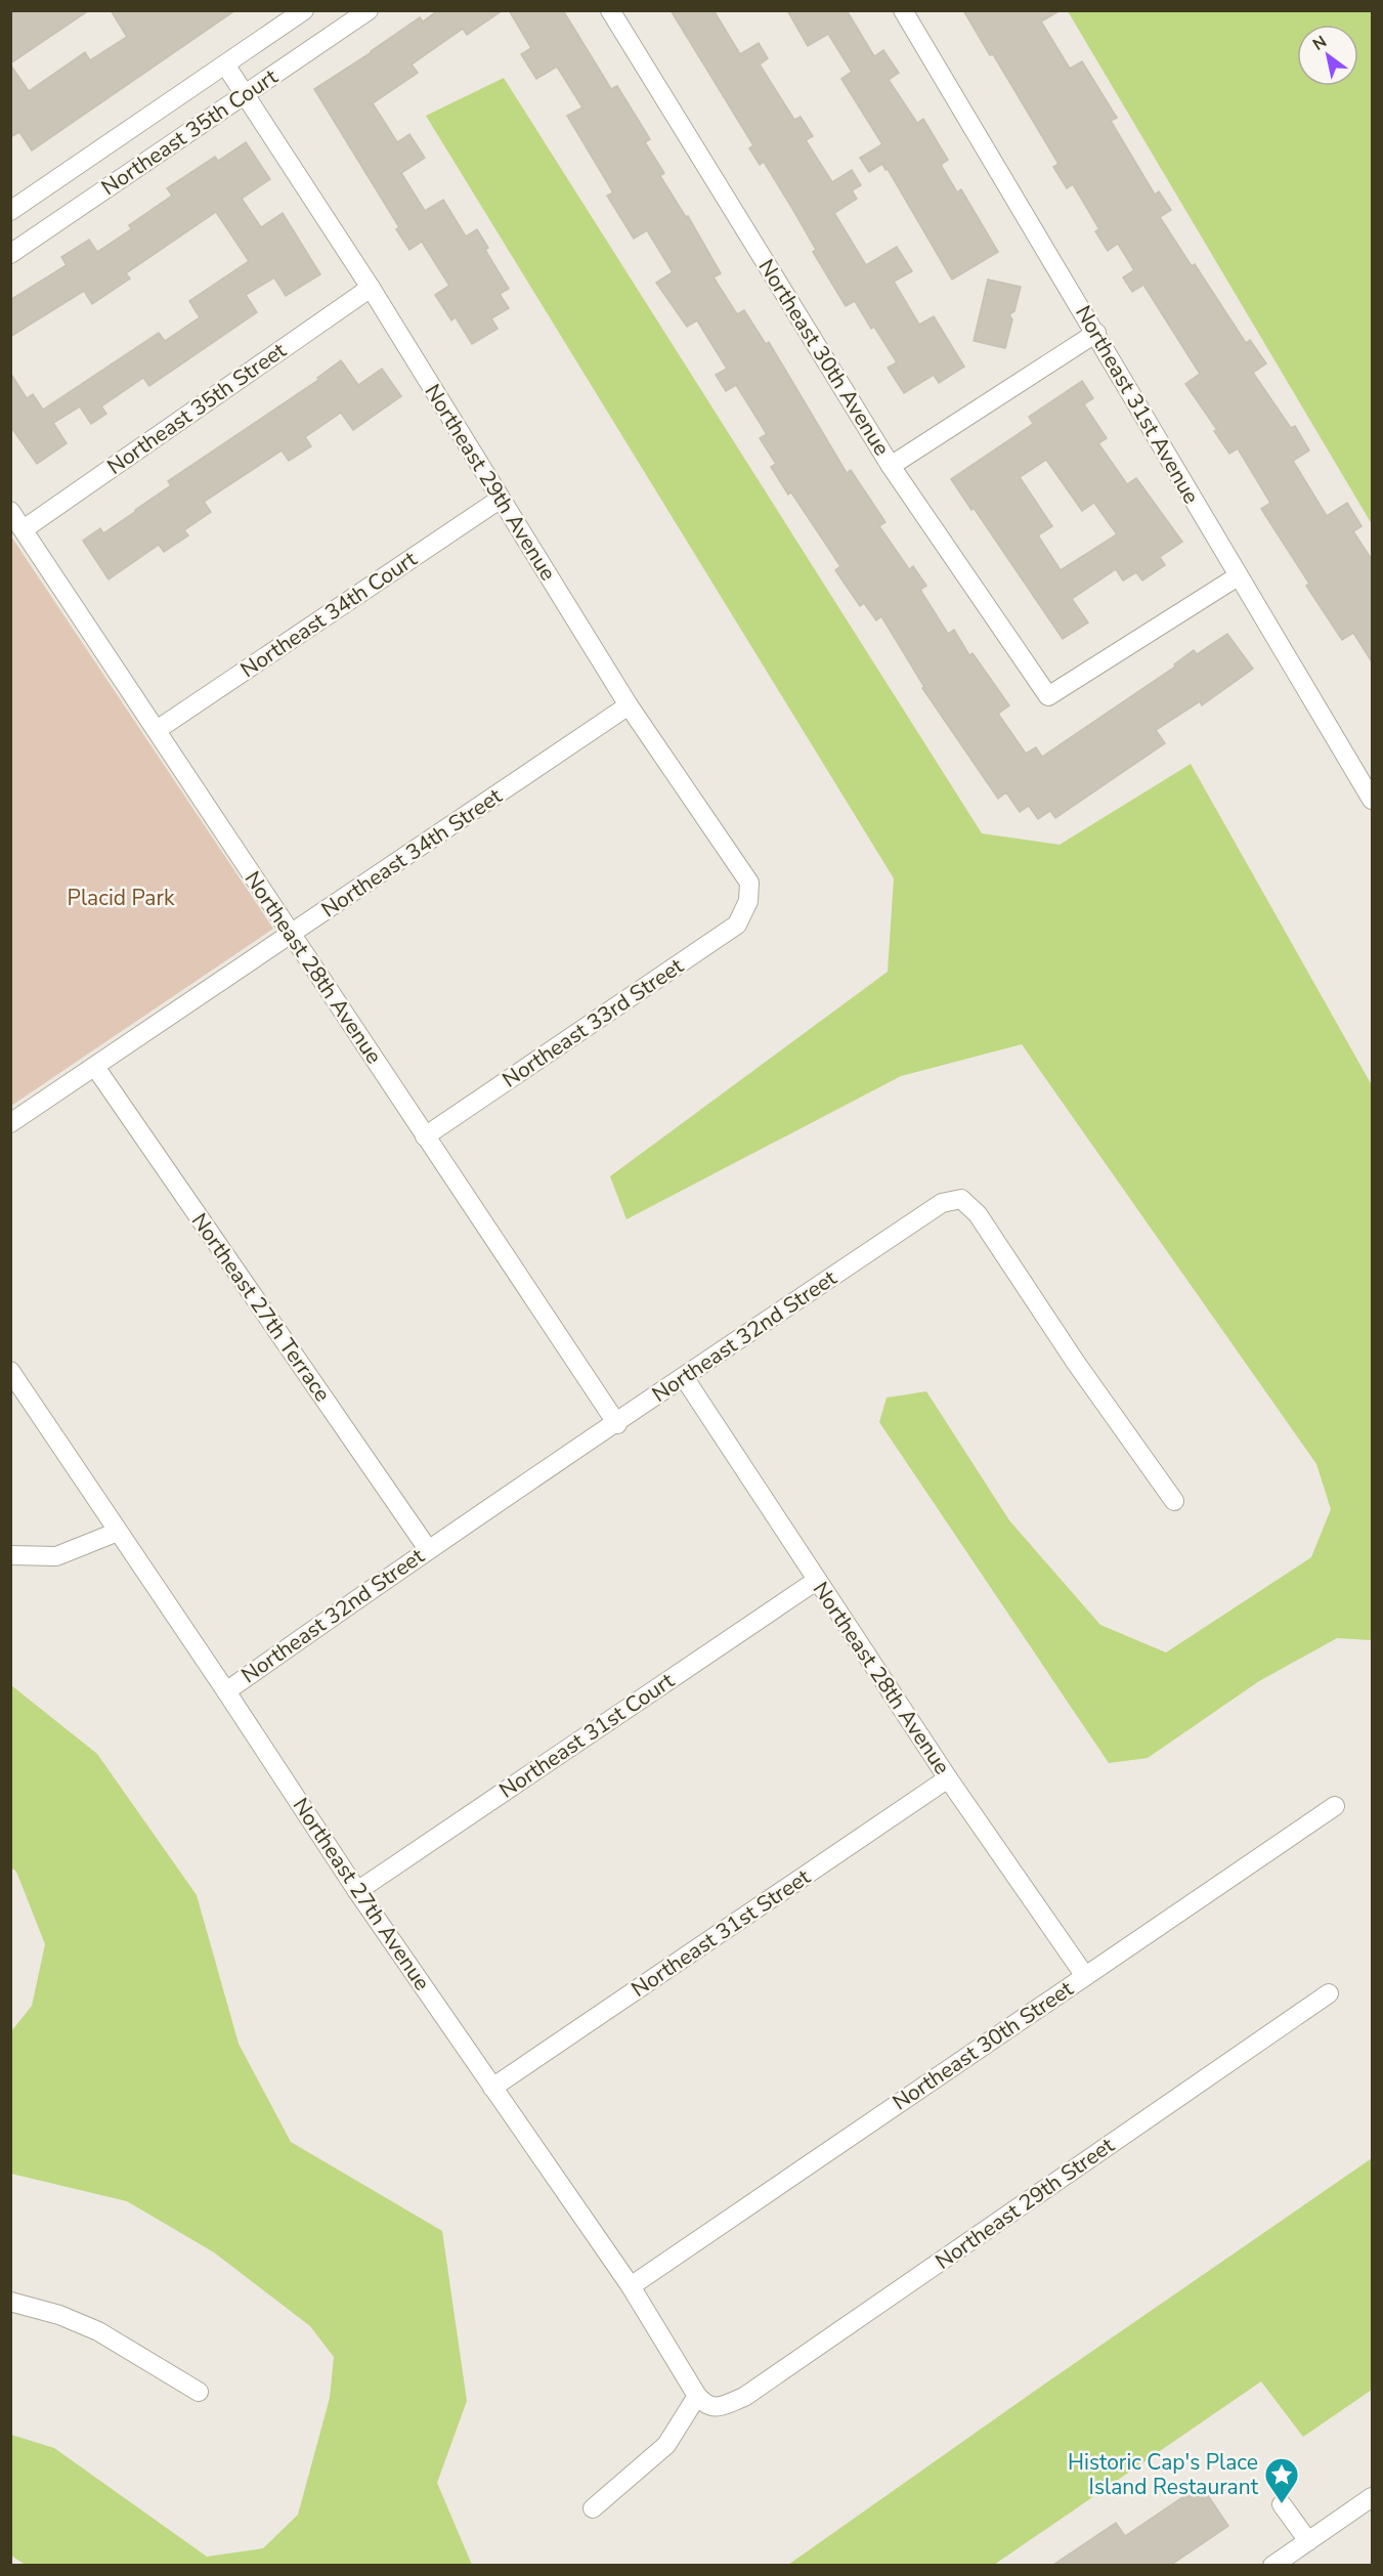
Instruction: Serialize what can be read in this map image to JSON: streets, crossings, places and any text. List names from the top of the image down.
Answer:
{
  "streets": {
    "street": [
      "Northeast 35th Court",
      "Northeast 30th Avenue",
      "Northeast 31st Avenue",
      "Northeast 35th Street",
      "Northeast 29th Avenue",
      "Northeast 34th Court",
      "Northeast 34th Street",
      "Northeast 28th Avenue",
      "Northeast 33rd Street",
      "Northeast 27th Terrace",
      "Northeast 32nd Street",
      "Northeast 31st Court",
      "Northeast 27th Avenue",
      "Northeast 31st Street",
      "Northeast 30th Street",
      "Northeast 29th Street"
    ]
  },
  "crossings": [
    ["Northeast 35th Court", "Northeast 29th Avenue"],
    ["Northeast 30th Avenue", "Northeast 31st Avenue"],
    ["Northeast 35th Street", "Northeast 29th Avenue"],
    ["Northeast 35th Street", "Northeast 28th Avenue"],
    ["Northeast 29th Avenue", "Northeast 34th Court"],
    ["Northeast 29th Avenue", "Northeast 34th Street"],
    ["Northeast 29th Avenue", "Northeast 33rd Street"],
    ["Northeast 34th Court", "Northeast 28th Avenue"],
    ["Northeast 34th Street", "Northeast 28th Avenue"],
    ["Northeast 34th Street", "Northeast 27th Terrace"],
    ["Northeast 28th Avenue", "Northeast 33rd Street"],
    ["Northeast 28th Avenue", "Northeast 32nd Street"],
    ["Northeast 28th Avenue", "Northeast 31st Court"],
    ["Northeast 28th Avenue", "Northeast 31st Street"],
    ["Northeast 28th Avenue", "Northeast 30th Street"],
    ["Northeast 27th Terrace", "Northeast 32nd Street"],
    ["Northeast 32nd Street", "Northeast 27th Avenue"],
    ["Northeast 31st Court", "Northeast 27th Avenue"],
    ["Northeast 27th Avenue", "Northeast 31st Street"],
    ["Northeast 27th Avenue", "Northeast 30th Street"],
    ["Northeast 27th Avenue", "Northeast 29th Street"]
  ],
  "parks": ["Placid Park"],
  "places": {
    "place": ["Historic Cap's Place Island Restaurant"]
  },
  "north": "top left"
}
